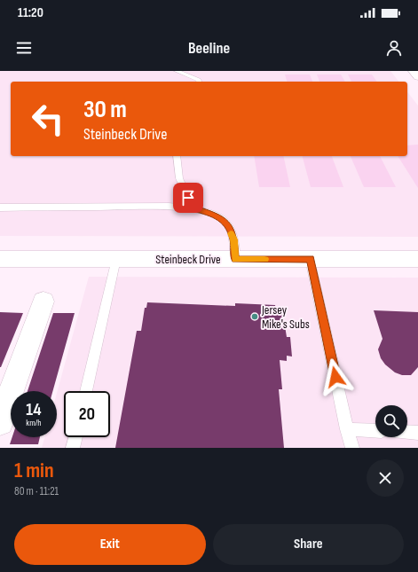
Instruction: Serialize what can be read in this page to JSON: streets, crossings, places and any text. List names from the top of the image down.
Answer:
{
  "streets": {
    "street": ["Steinbeck Drive"]
  },
  "places": ["Jersey Mike's Subs"],
  "page": {
    "status": "11:20",
    "header": "Beeline",
    "turn": ["30 m", "Steinbeck Drive"],
    "speed": "14 km/h",
    "limit": "20",
    "heading": ["1 min", "80 m · 11:21"],
    "buttons": ["Exit", "Share"]
  }
}
